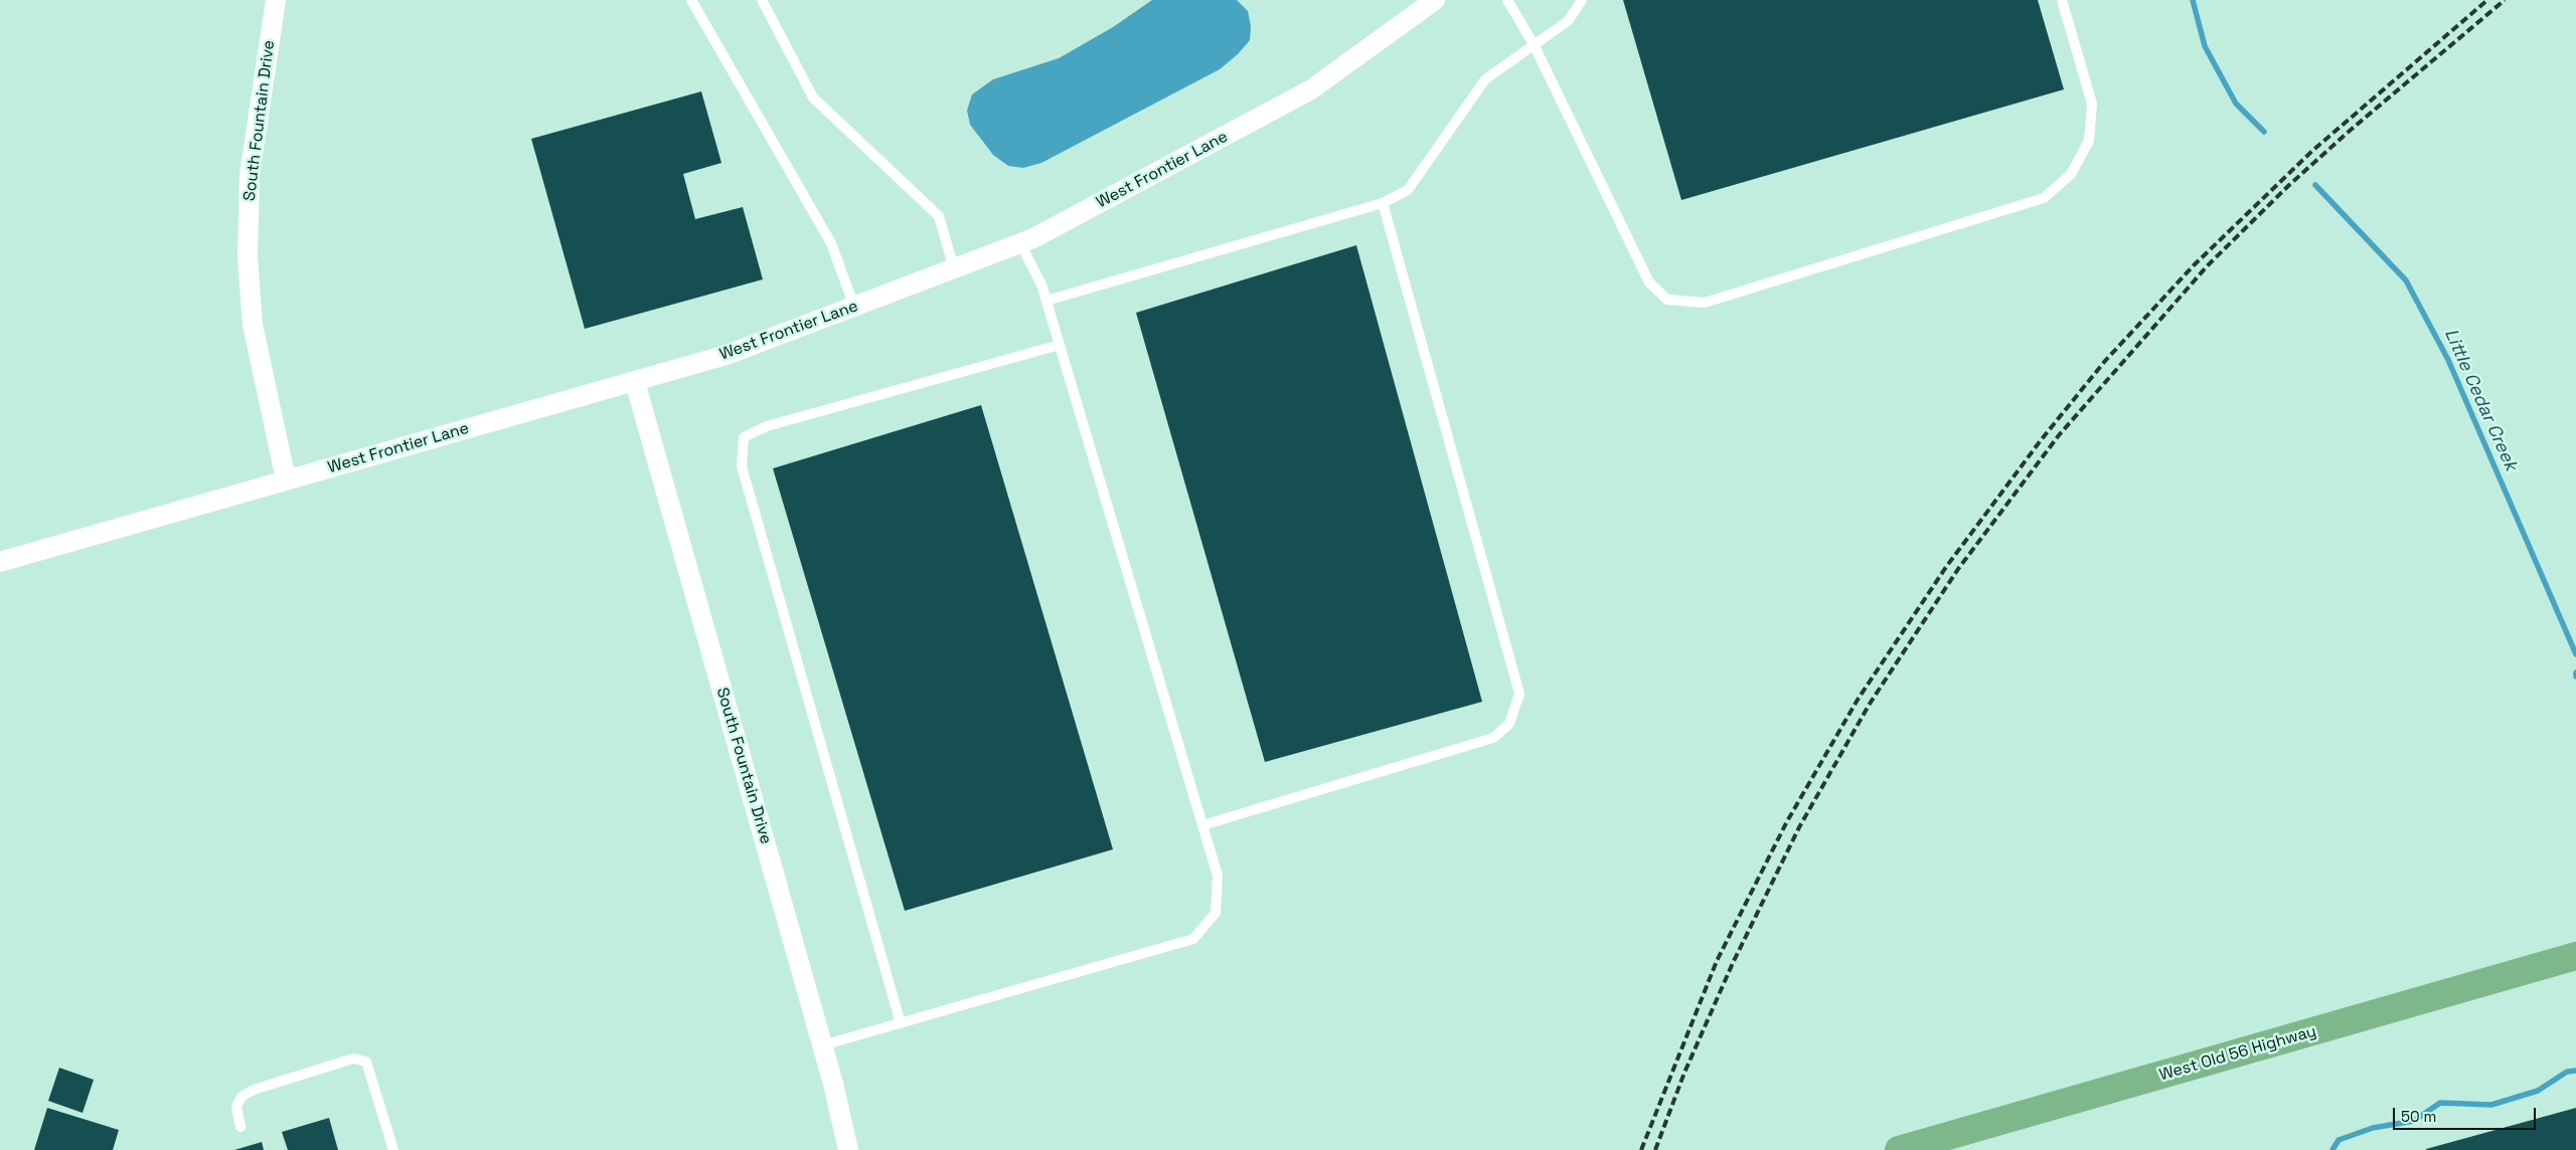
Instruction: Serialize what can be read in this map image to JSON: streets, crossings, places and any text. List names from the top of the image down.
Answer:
{
  "streets": {
    "highway": ["West Old 56 Highway"],
    "street": ["South Fountain Drive", "West Frontier Lane"]
  },
  "crossings": [
    ["South Fountain Drive", "West Frontier Lane"]
  ],
  "water": ["Little Cedar Creek"],
  "scale_bar": "50 m"
}
